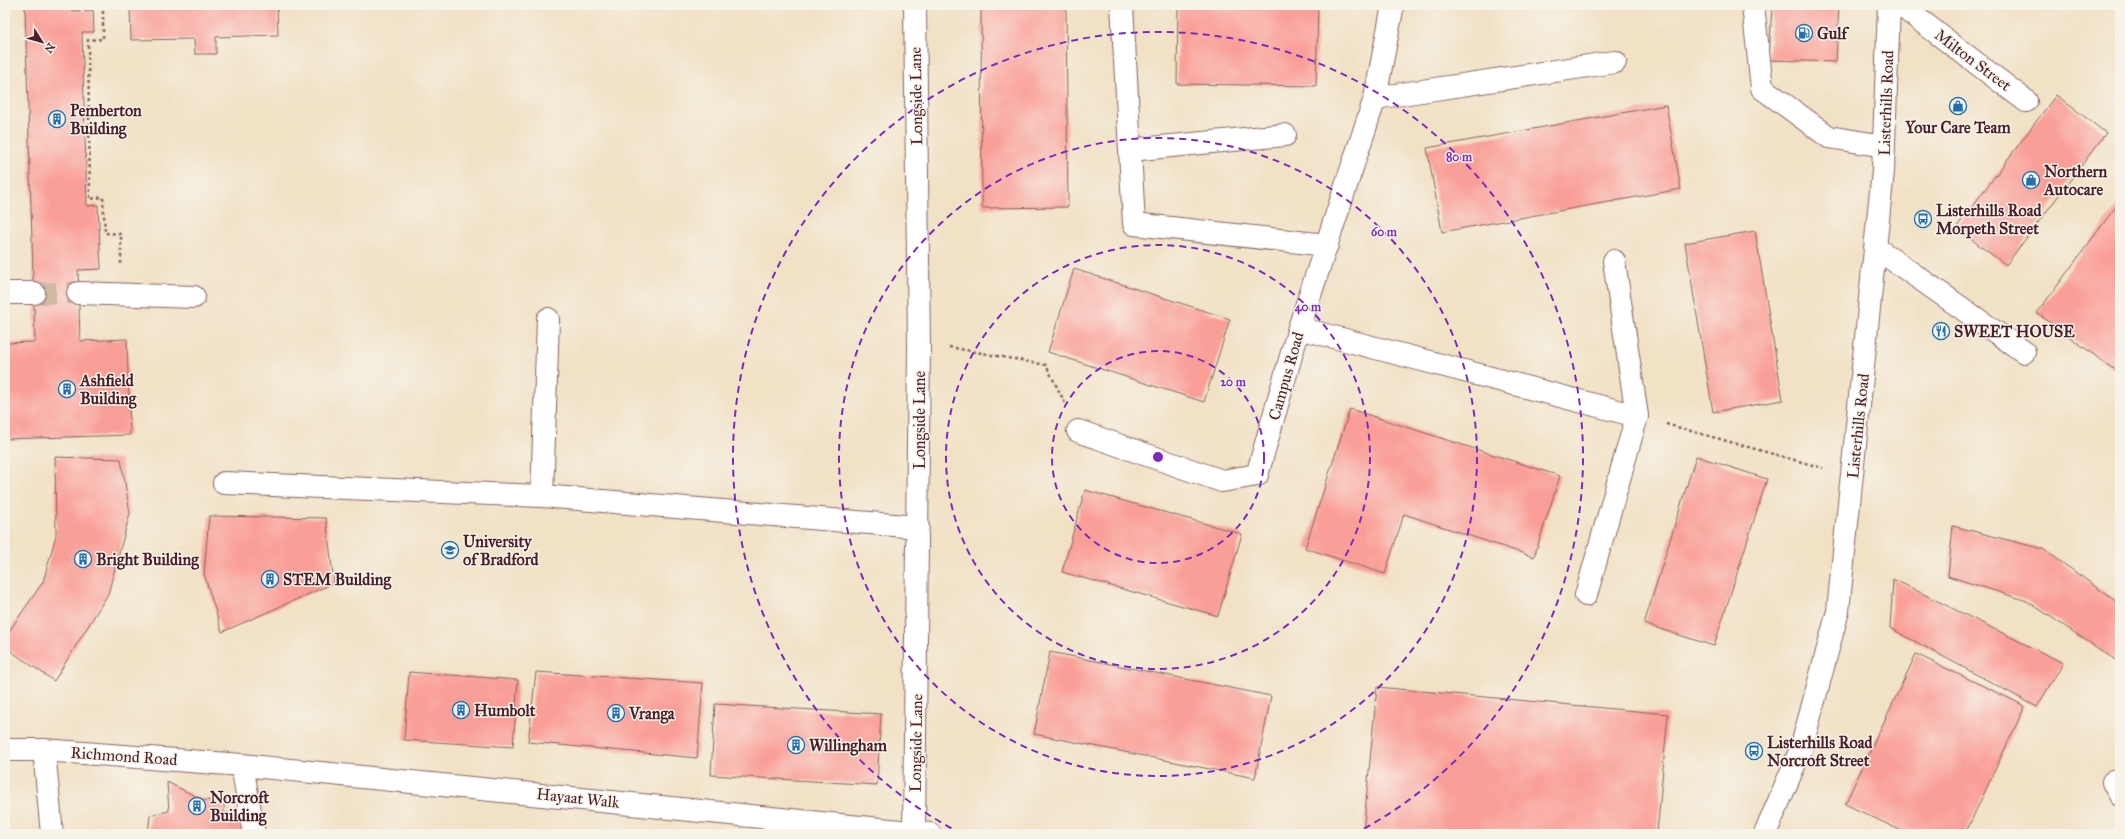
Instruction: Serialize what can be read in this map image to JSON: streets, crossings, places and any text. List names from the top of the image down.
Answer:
{
  "streets": {
    "street": [
      "Milton Street",
      "Longside Lane",
      "Listerhills Road",
      "Campus Road",
      "Richmond Road",
      "Hayaat Walk"
    ]
  },
  "crossings": [
    ["Longside Lane", "Hayaat Walk"],
    ["Richmond Road", "Hayaat Walk"]
  ],
  "places": {
    "fuel station": ["Gulf"],
    "shop": ["Your Care Team", "Northern Autocare"],
    "building": [
      "Pemberton Building",
      "Ashfield Building",
      "Bright Building",
      "STEM Building",
      "Humbolt",
      "Vranga",
      "Willingham",
      "Norcroft Building"
    ],
    "bus stop": ["Listerhills Road Morpeth Street", "Listerhills Road Norcroft Street"],
    "restaurant": ["SWEET HOUSE"],
    "school or university": ["University of Bradford"]
  },
  "north": "bottom right",
  "rings": [
    "80 m",
    "60 m",
    "40 m",
    "20 m"
  ]
}
